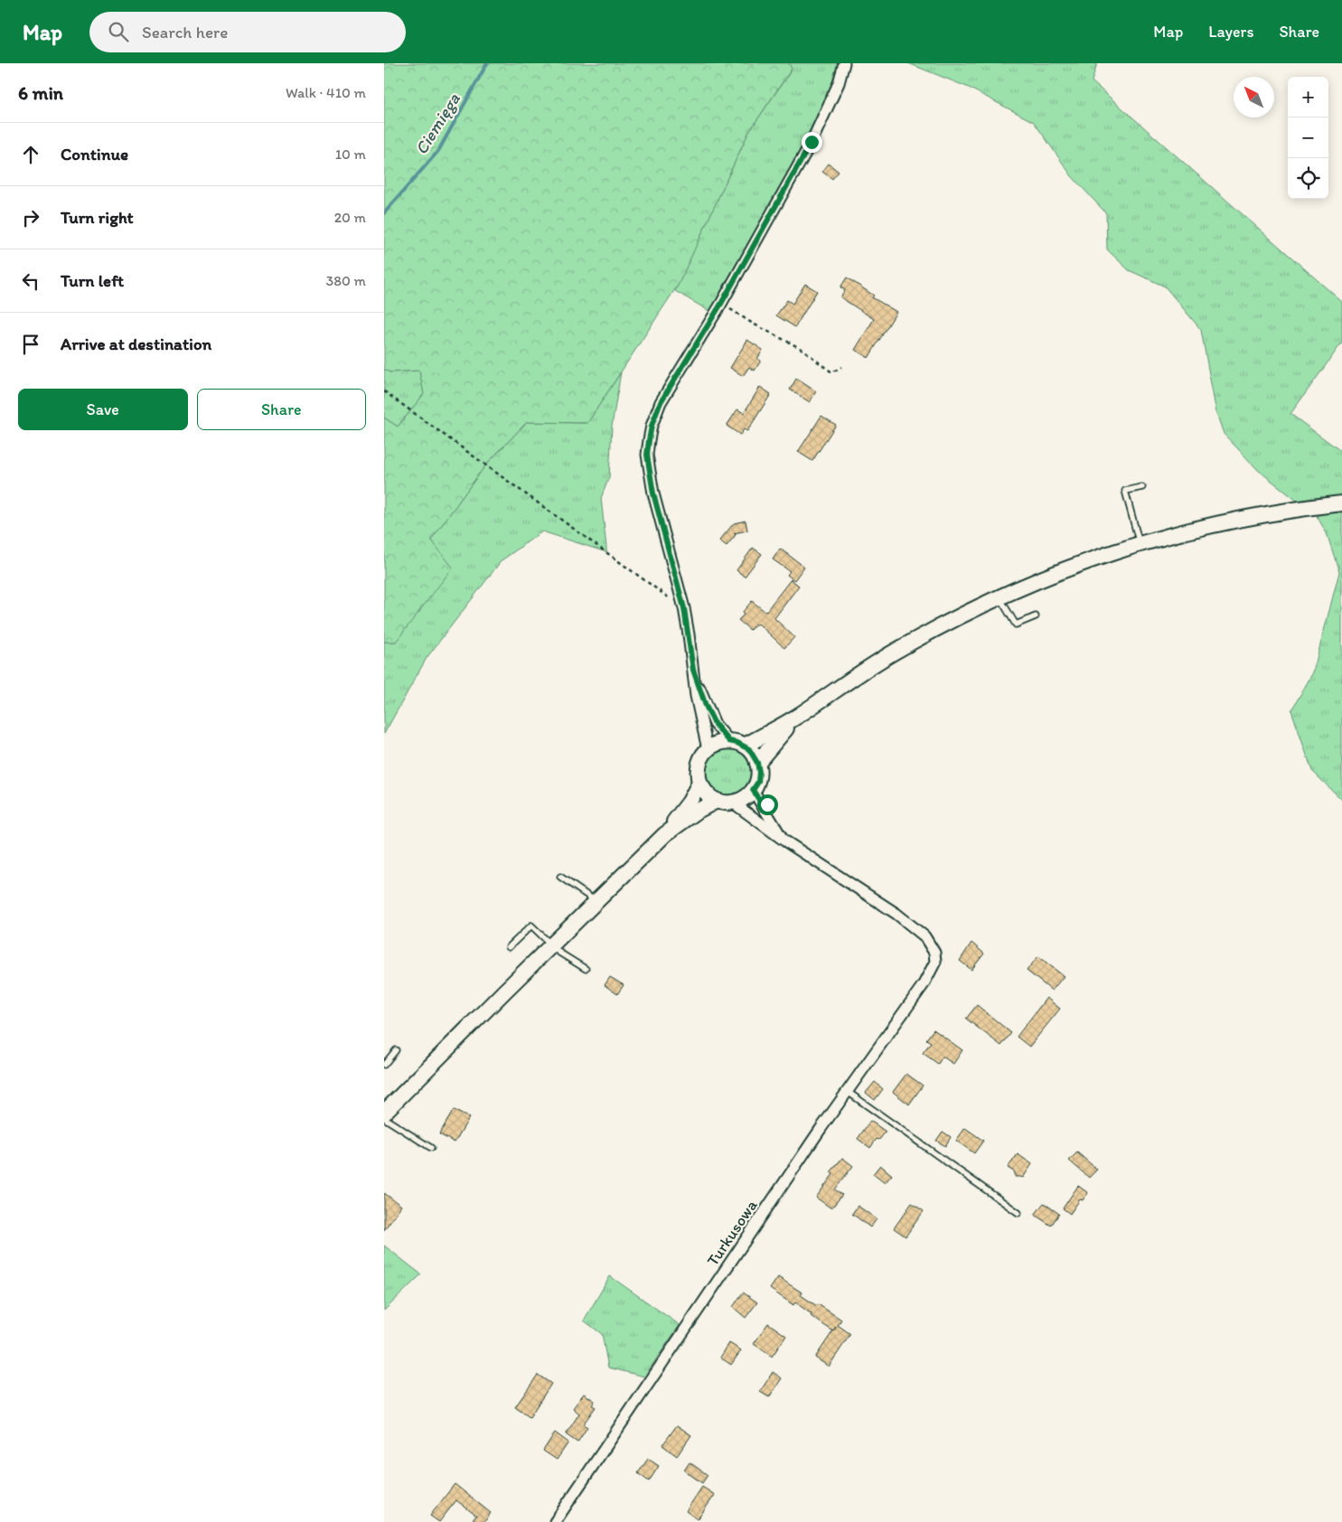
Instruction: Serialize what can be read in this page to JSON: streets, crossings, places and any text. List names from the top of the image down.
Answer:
{
  "streets": {
    "street": ["Turkusowa"]
  },
  "water": ["Ciemięga"],
  "north": "top left",
  "page": {
    "header": "Map",
    "search": "Search here",
    "nav": ["Map", "Layers", "Share"],
    "heading": ["6 min", "Walk · 410 m"],
    "map_buttons": ["+", "−"],
    "list": [
      ["Continue", "10 m"],
      ["Turn right", "20 m"],
      ["Turn left", "380 m"],
      "Arrive at destination"
    ],
    "buttons": ["Save", "Share"]
  }
}
